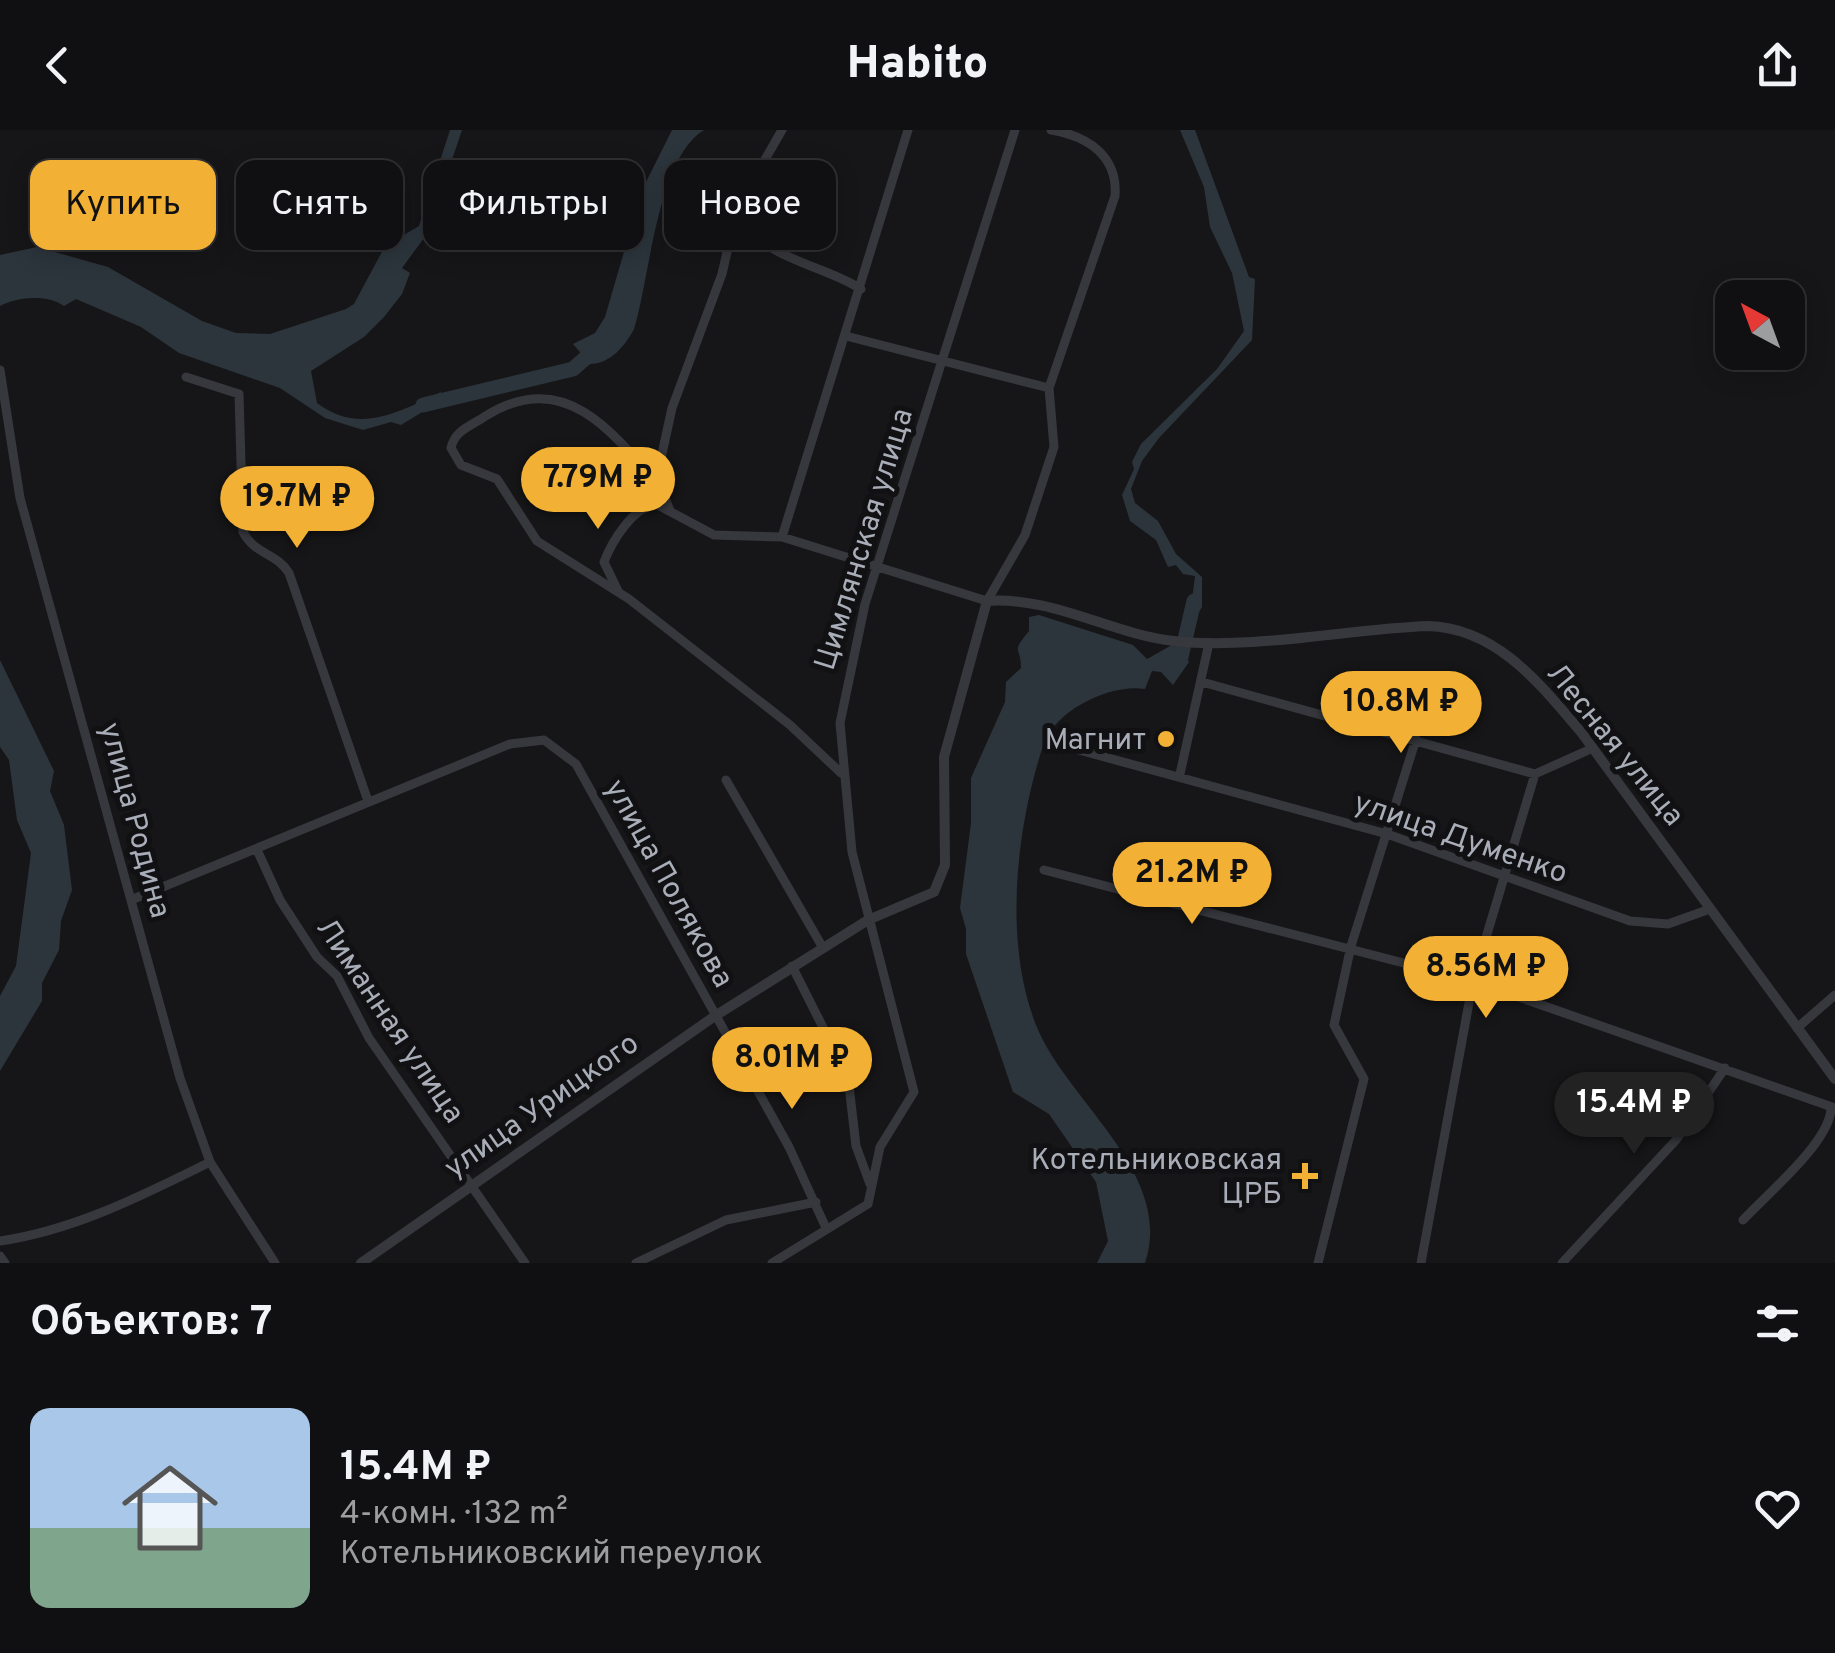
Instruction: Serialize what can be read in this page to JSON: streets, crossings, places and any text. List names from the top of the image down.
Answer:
{
  "streets": {
    "street": [
      "Цимлянская улица",
      "Лесная улица",
      "улица Родина",
      "улица Думенко",
      "улица Полякова",
      "Лиманная улица",
      "улица Урицкого"
    ]
  },
  "crossings": [
    ["Цимлянская улица", "улица Полякова"],
    ["Цимлянская улица", "улица Урицкого"],
    ["Лесная улица", "улица Думенко"],
    ["Лесная улица", "улица Урицкого"],
    ["улица Родина", "улица Полякова"],
    ["улица Полякова", "Лиманная улица"],
    ["улица Полякова", "улица Урицкого"],
    ["Лиманная улица", "улица Урицкого"]
  ],
  "places": {
    "other": ["Магнит"],
    "health": ["Котельниковская ЦРБ"]
  },
  "north": "top left",
  "page": {
    "header": "Habito",
    "chip": [
      "Купить",
      "Снять",
      "Фильтры",
      "Новое"
    ],
    "price": [
      "7.79M ₽",
      "19.7M ₽",
      "10.8M ₽",
      "21.2M ₽",
      "8.56M ₽",
      "8.01M ₽",
      "15.4M ₽"
    ],
    "heading": "Объектов: 7",
    "list": [
      {
        "name": "15.4M ₽",
        "note": "4-комн. · 132 m² · Котельниковский переулок"
      }
    ]
  }
}
